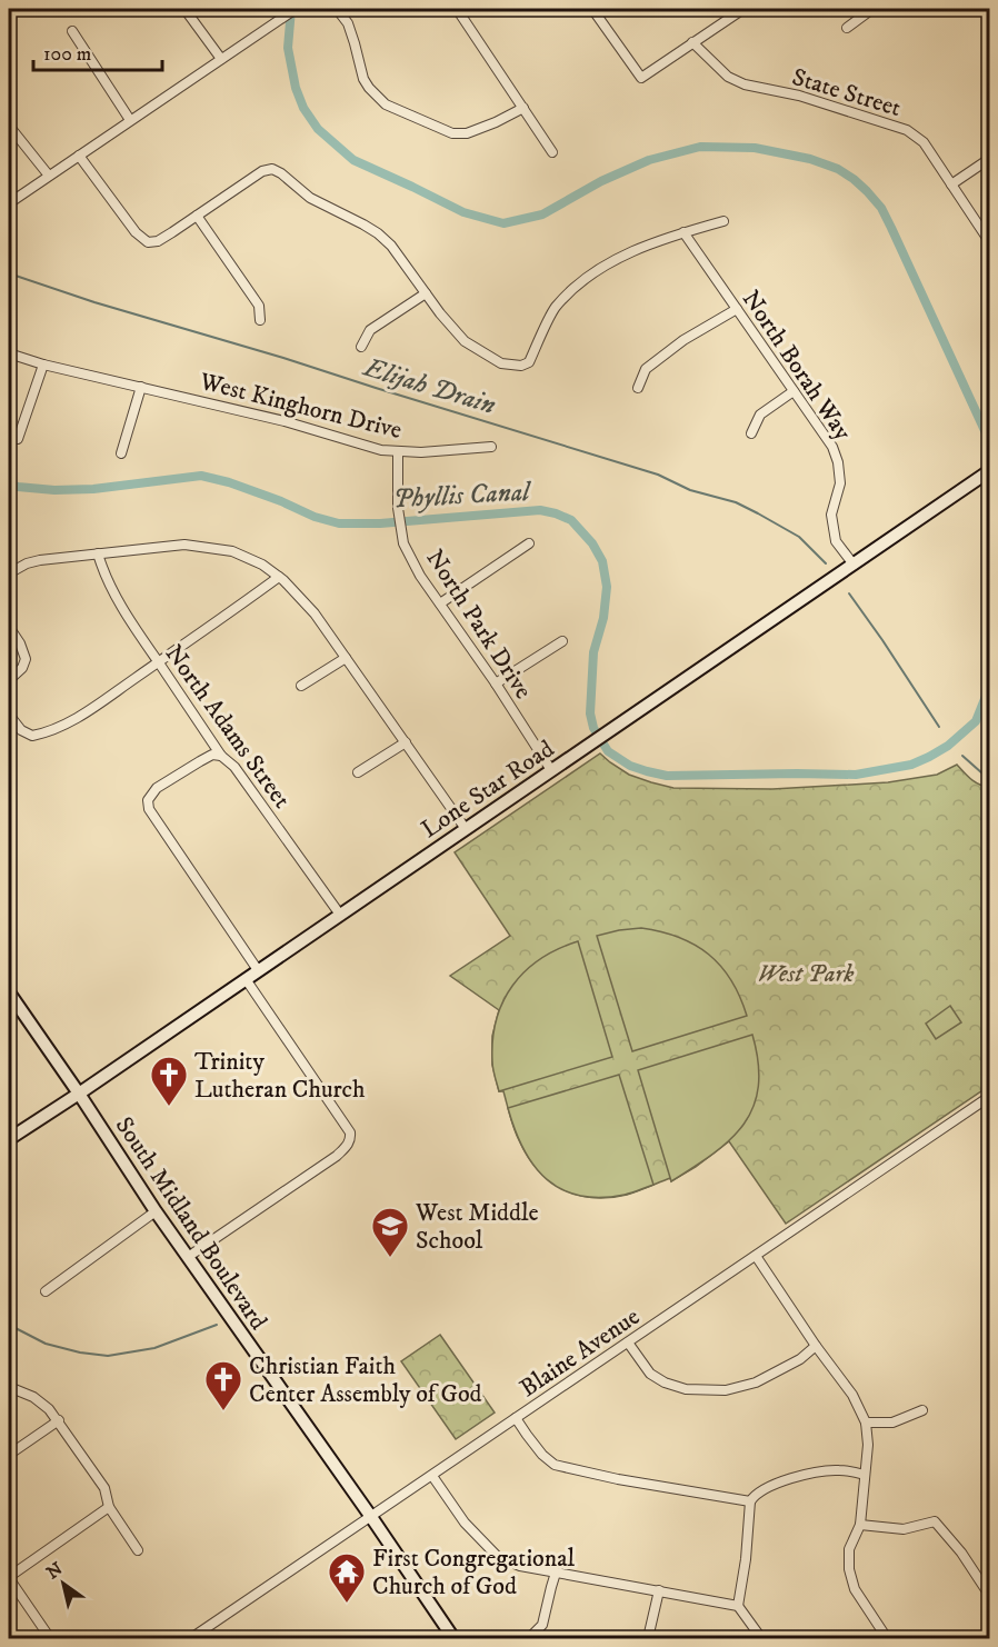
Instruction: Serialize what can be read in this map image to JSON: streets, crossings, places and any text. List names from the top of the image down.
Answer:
{
  "streets": {
    "street": [
      "State Street",
      "North Borah Way",
      "West Kinghorn Drive",
      "North Park Drive",
      "North Adams Street",
      "Lone Star Road",
      "South Midland Boulevard",
      "Blaine Avenue"
    ]
  },
  "crossings": [
    ["North Borah Way", "Lone Star Road"],
    ["West Kinghorn Drive", "North Park Drive"],
    ["North Park Drive", "Lone Star Road"],
    ["North Adams Street", "Lone Star Road"],
    ["Lone Star Road", "South Midland Boulevard"],
    ["South Midland Boulevard", "Blaine Avenue"]
  ],
  "water": ["Elijah Drain", "Phyllis Canal"],
  "parks": ["West Park"],
  "places": {
    "church": ["Trinity Lutheran Church", "Christian Faith Center Assembly of God"],
    "school or university": ["West Middle School"],
    "temple": ["First Congregational Church of God"]
  },
  "scale_bar": "100 m",
  "north": "top left"
}
